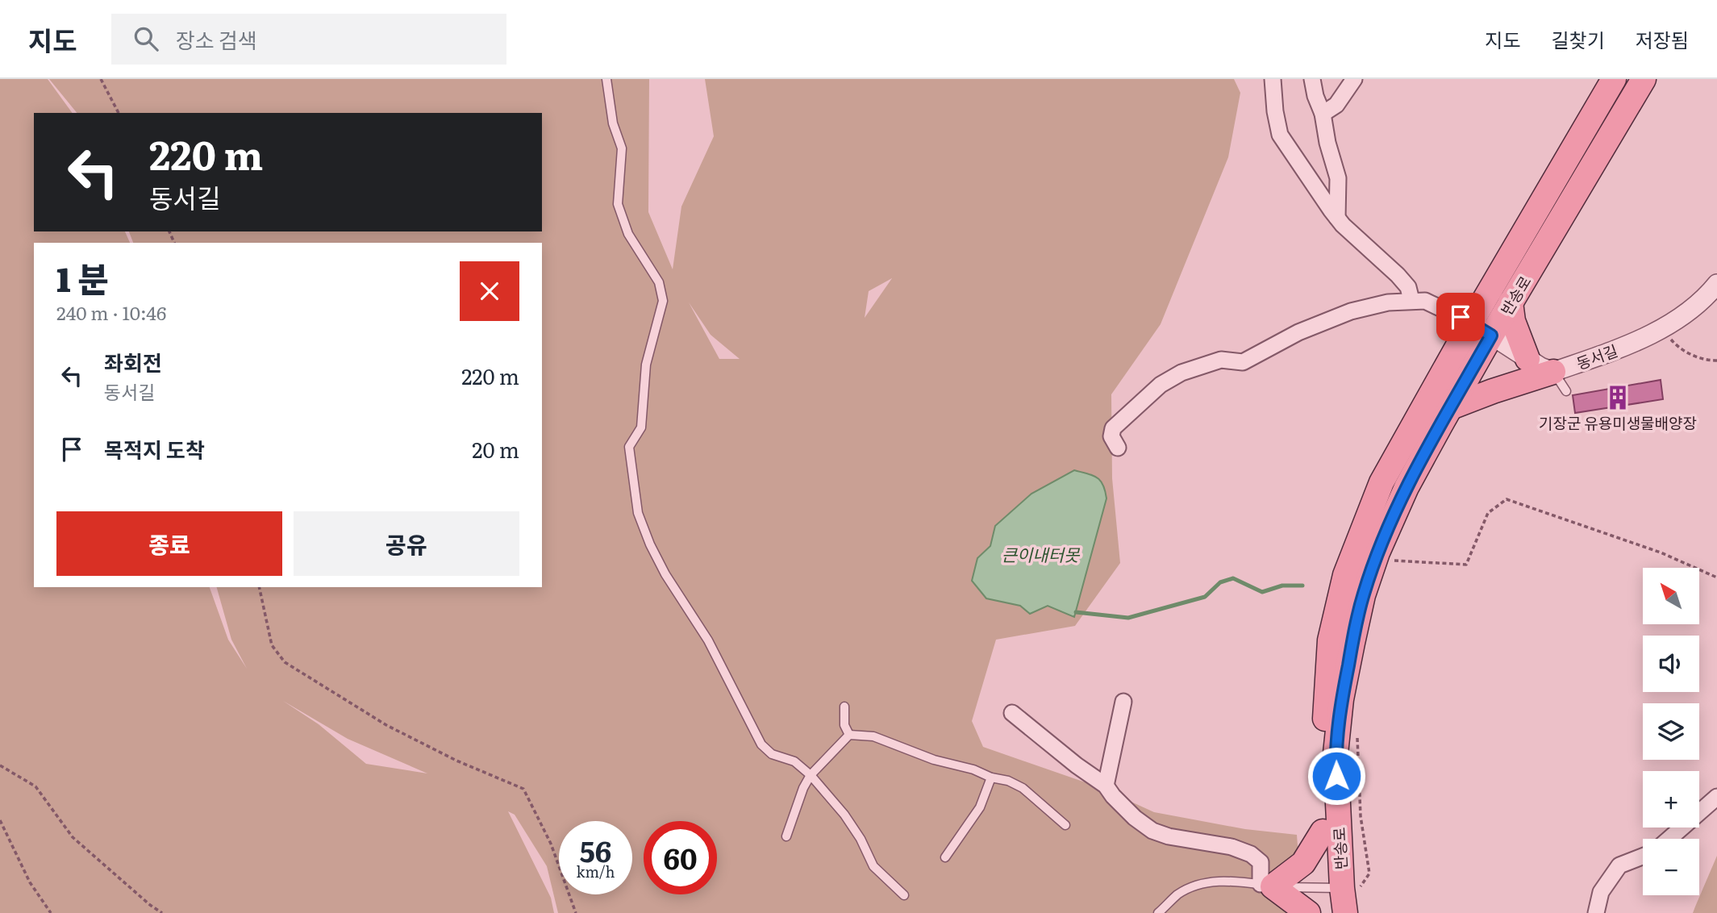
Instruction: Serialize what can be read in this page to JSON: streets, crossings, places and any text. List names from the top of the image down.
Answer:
{
  "streets": {
    "main road": ["반송로"],
    "street": ["동서길"]
  },
  "water": ["큰이내터못"],
  "places": {
    "building": ["기장군 유용미생물배양장"]
  },
  "north": "top left",
  "page": {
    "header": "지도",
    "search": "장소 검색",
    "nav": ["지도", "길찾기", "저장됨"],
    "turn": ["220 m", "동서길"],
    "heading": ["1 분", "240 m · 10:46"],
    "list": [
      {
        "name": "좌회전",
        "note": "동서길",
        "value": "220 m"
      },
      {
        "name": "목적지 도착",
        "value": "20 m"
      }
    ],
    "buttons": ["종료", "공유"],
    "map_buttons": ["+", "−"],
    "speed": "56 km/h",
    "limit": "60"
  }
}
